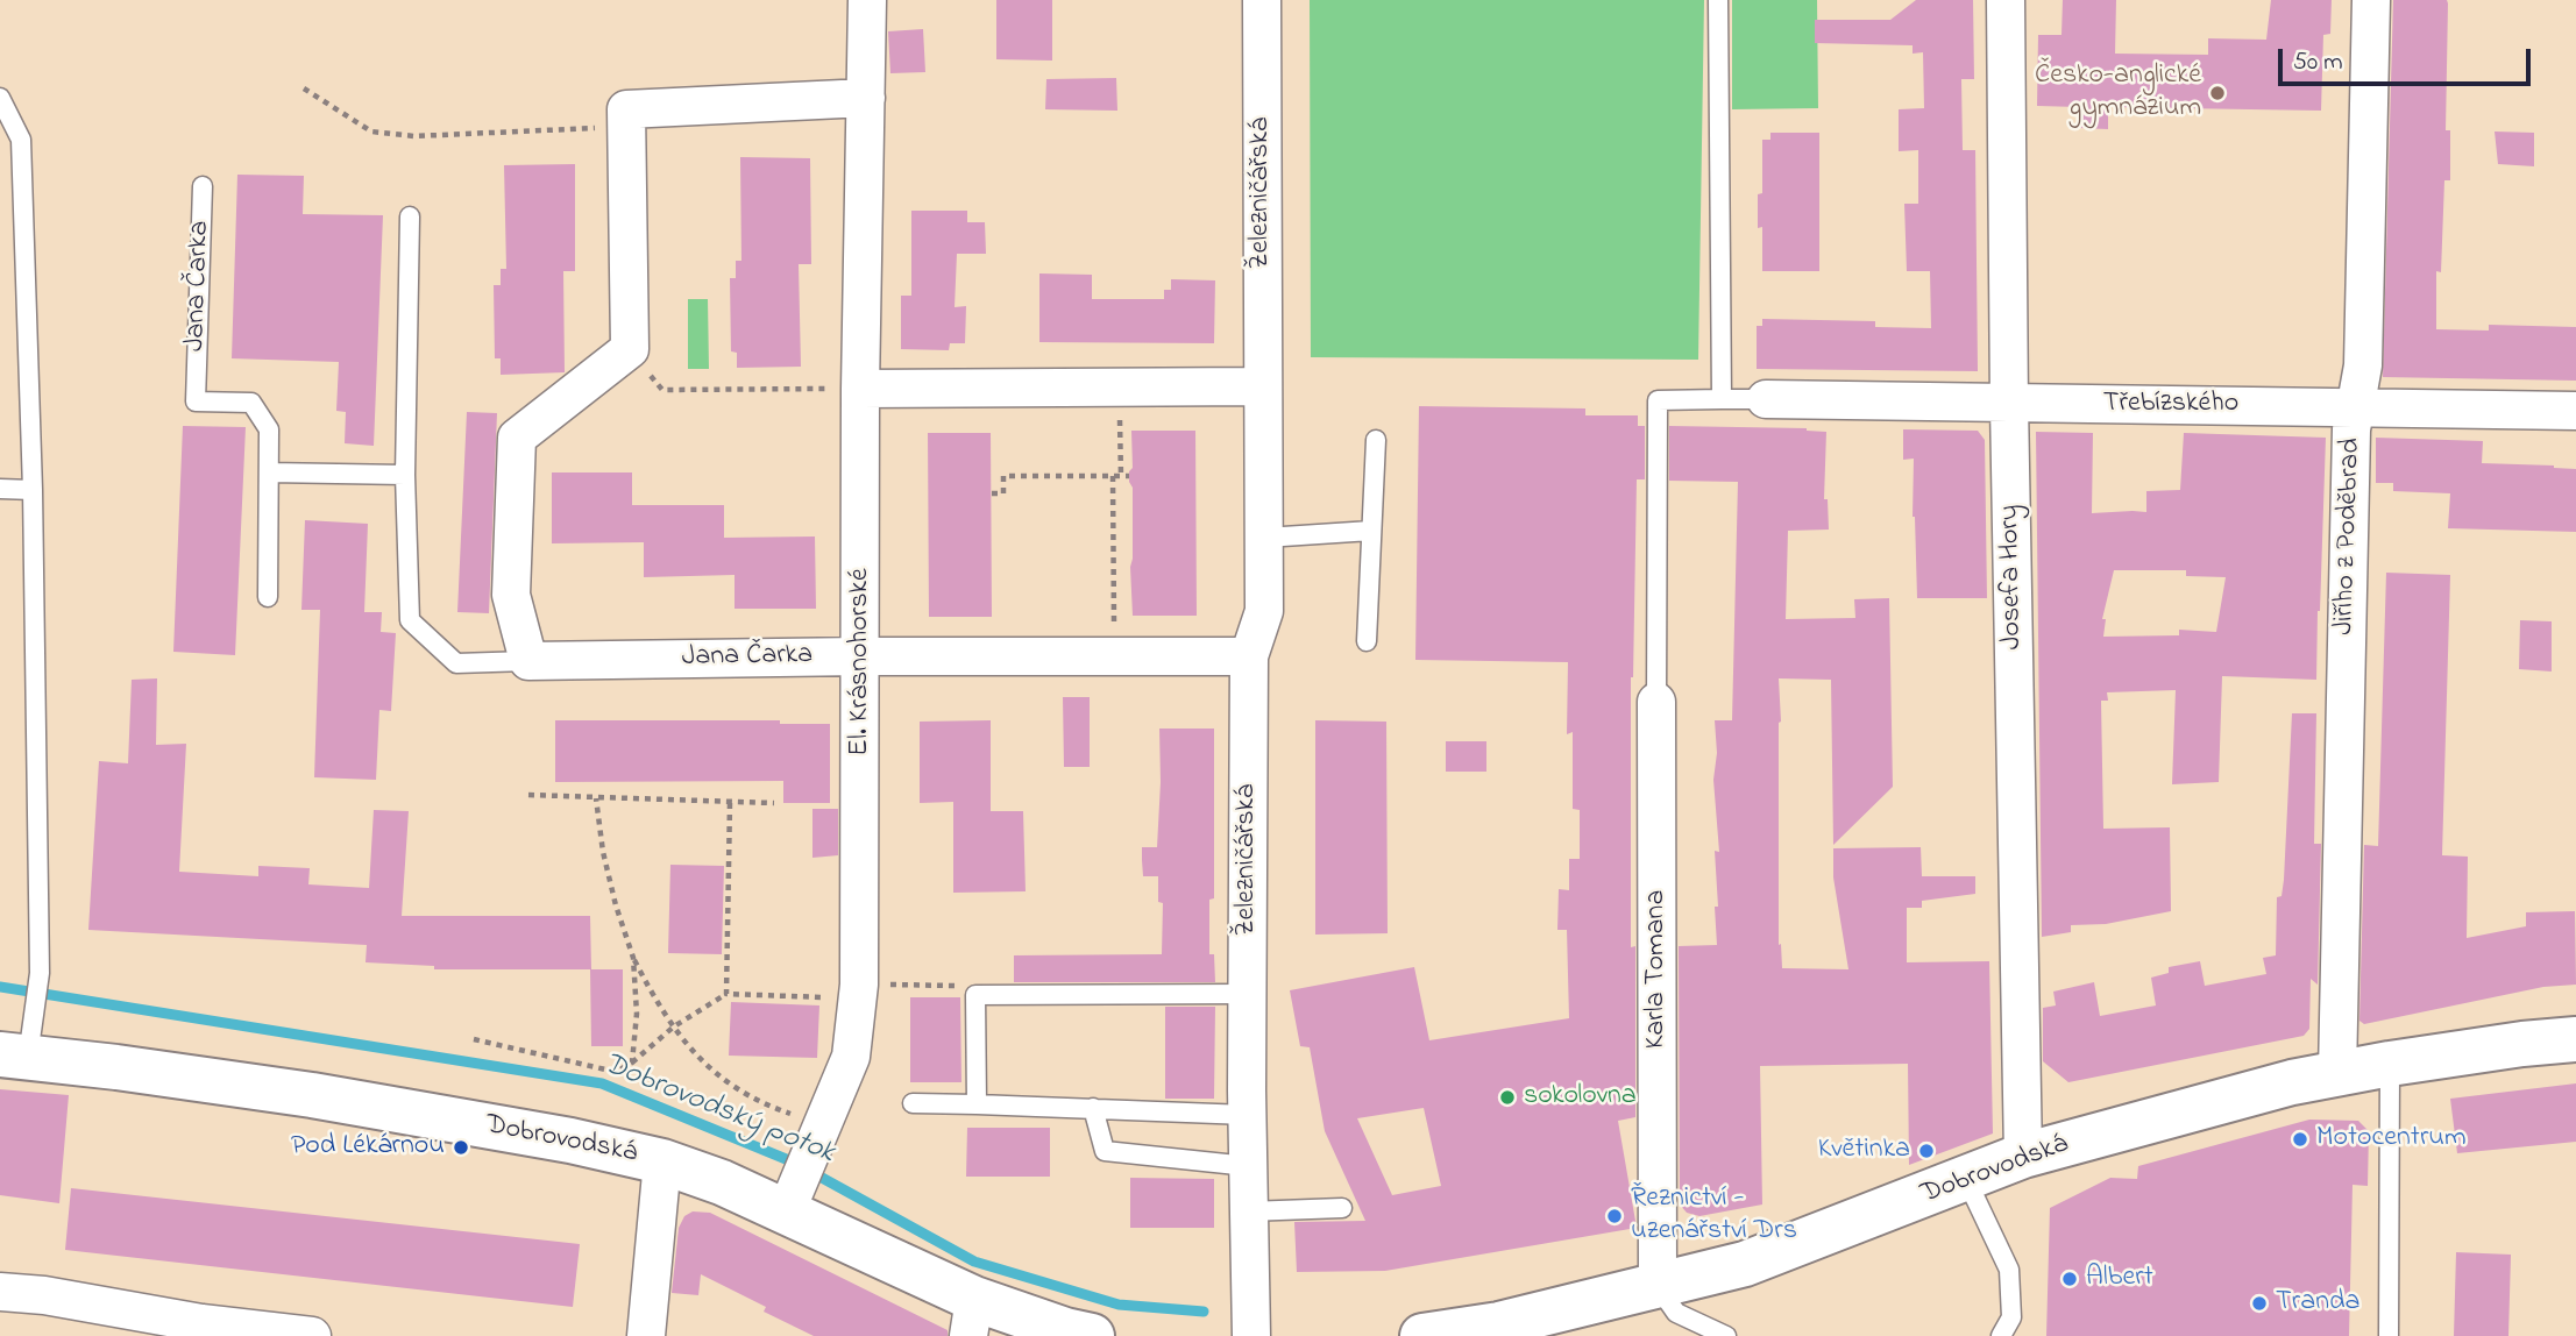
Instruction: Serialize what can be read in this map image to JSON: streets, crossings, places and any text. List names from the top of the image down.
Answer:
{
  "streets": {
    "main road": ["Dobrovodská"],
    "street": [
      "Železničářská",
      "Jana Čarka",
      "Třebízského",
      "Jiřího z Poděbrad",
      "Josefa Hory",
      "El. Krásnohorské",
      "Karla Tomana"
    ]
  },
  "crossings": [
    ["Železničářská", "Jana Čarka"],
    ["Jana Čarka", "El. Krásnohorské"],
    ["Třebízského", "Jiřího z Poděbrad"],
    ["Třebízského", "Josefa Hory"],
    ["Jiřího z Poděbrad", "Dobrovodská"],
    ["Josefa Hory", "Dobrovodská"],
    ["El. Krásnohorské", "Dobrovodská"],
    ["Karla Tomana", "Dobrovodská"]
  ],
  "water": ["Dobrovodský potok"],
  "places": [
    "Česko-anglické gymnázium",
    "sokolovna",
    "Motocentrum",
    "Pod Lékárnou",
    "Květinka",
    "Řeznictví - uzenářství Drs",
    "Albert",
    "Tranda"
  ],
  "scale_bar": "50 m"
}
